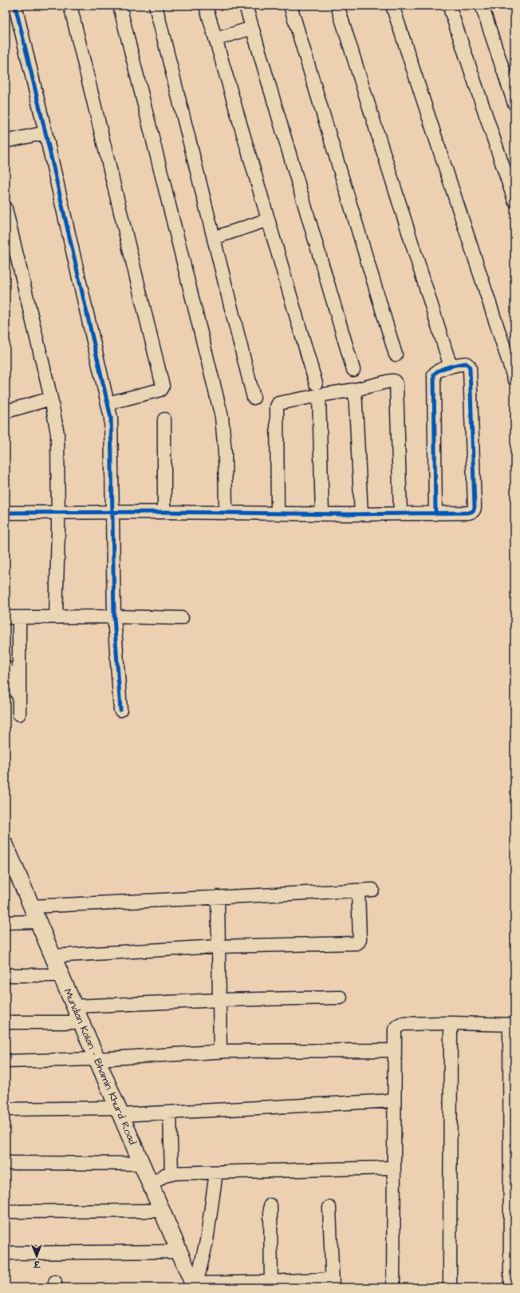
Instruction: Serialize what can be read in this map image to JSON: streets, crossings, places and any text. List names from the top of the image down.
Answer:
{
  "streets": {
    "street": ["Mundian Kalan - Bhamin Khurd Road"]
  },
  "north": "bottom"
}
